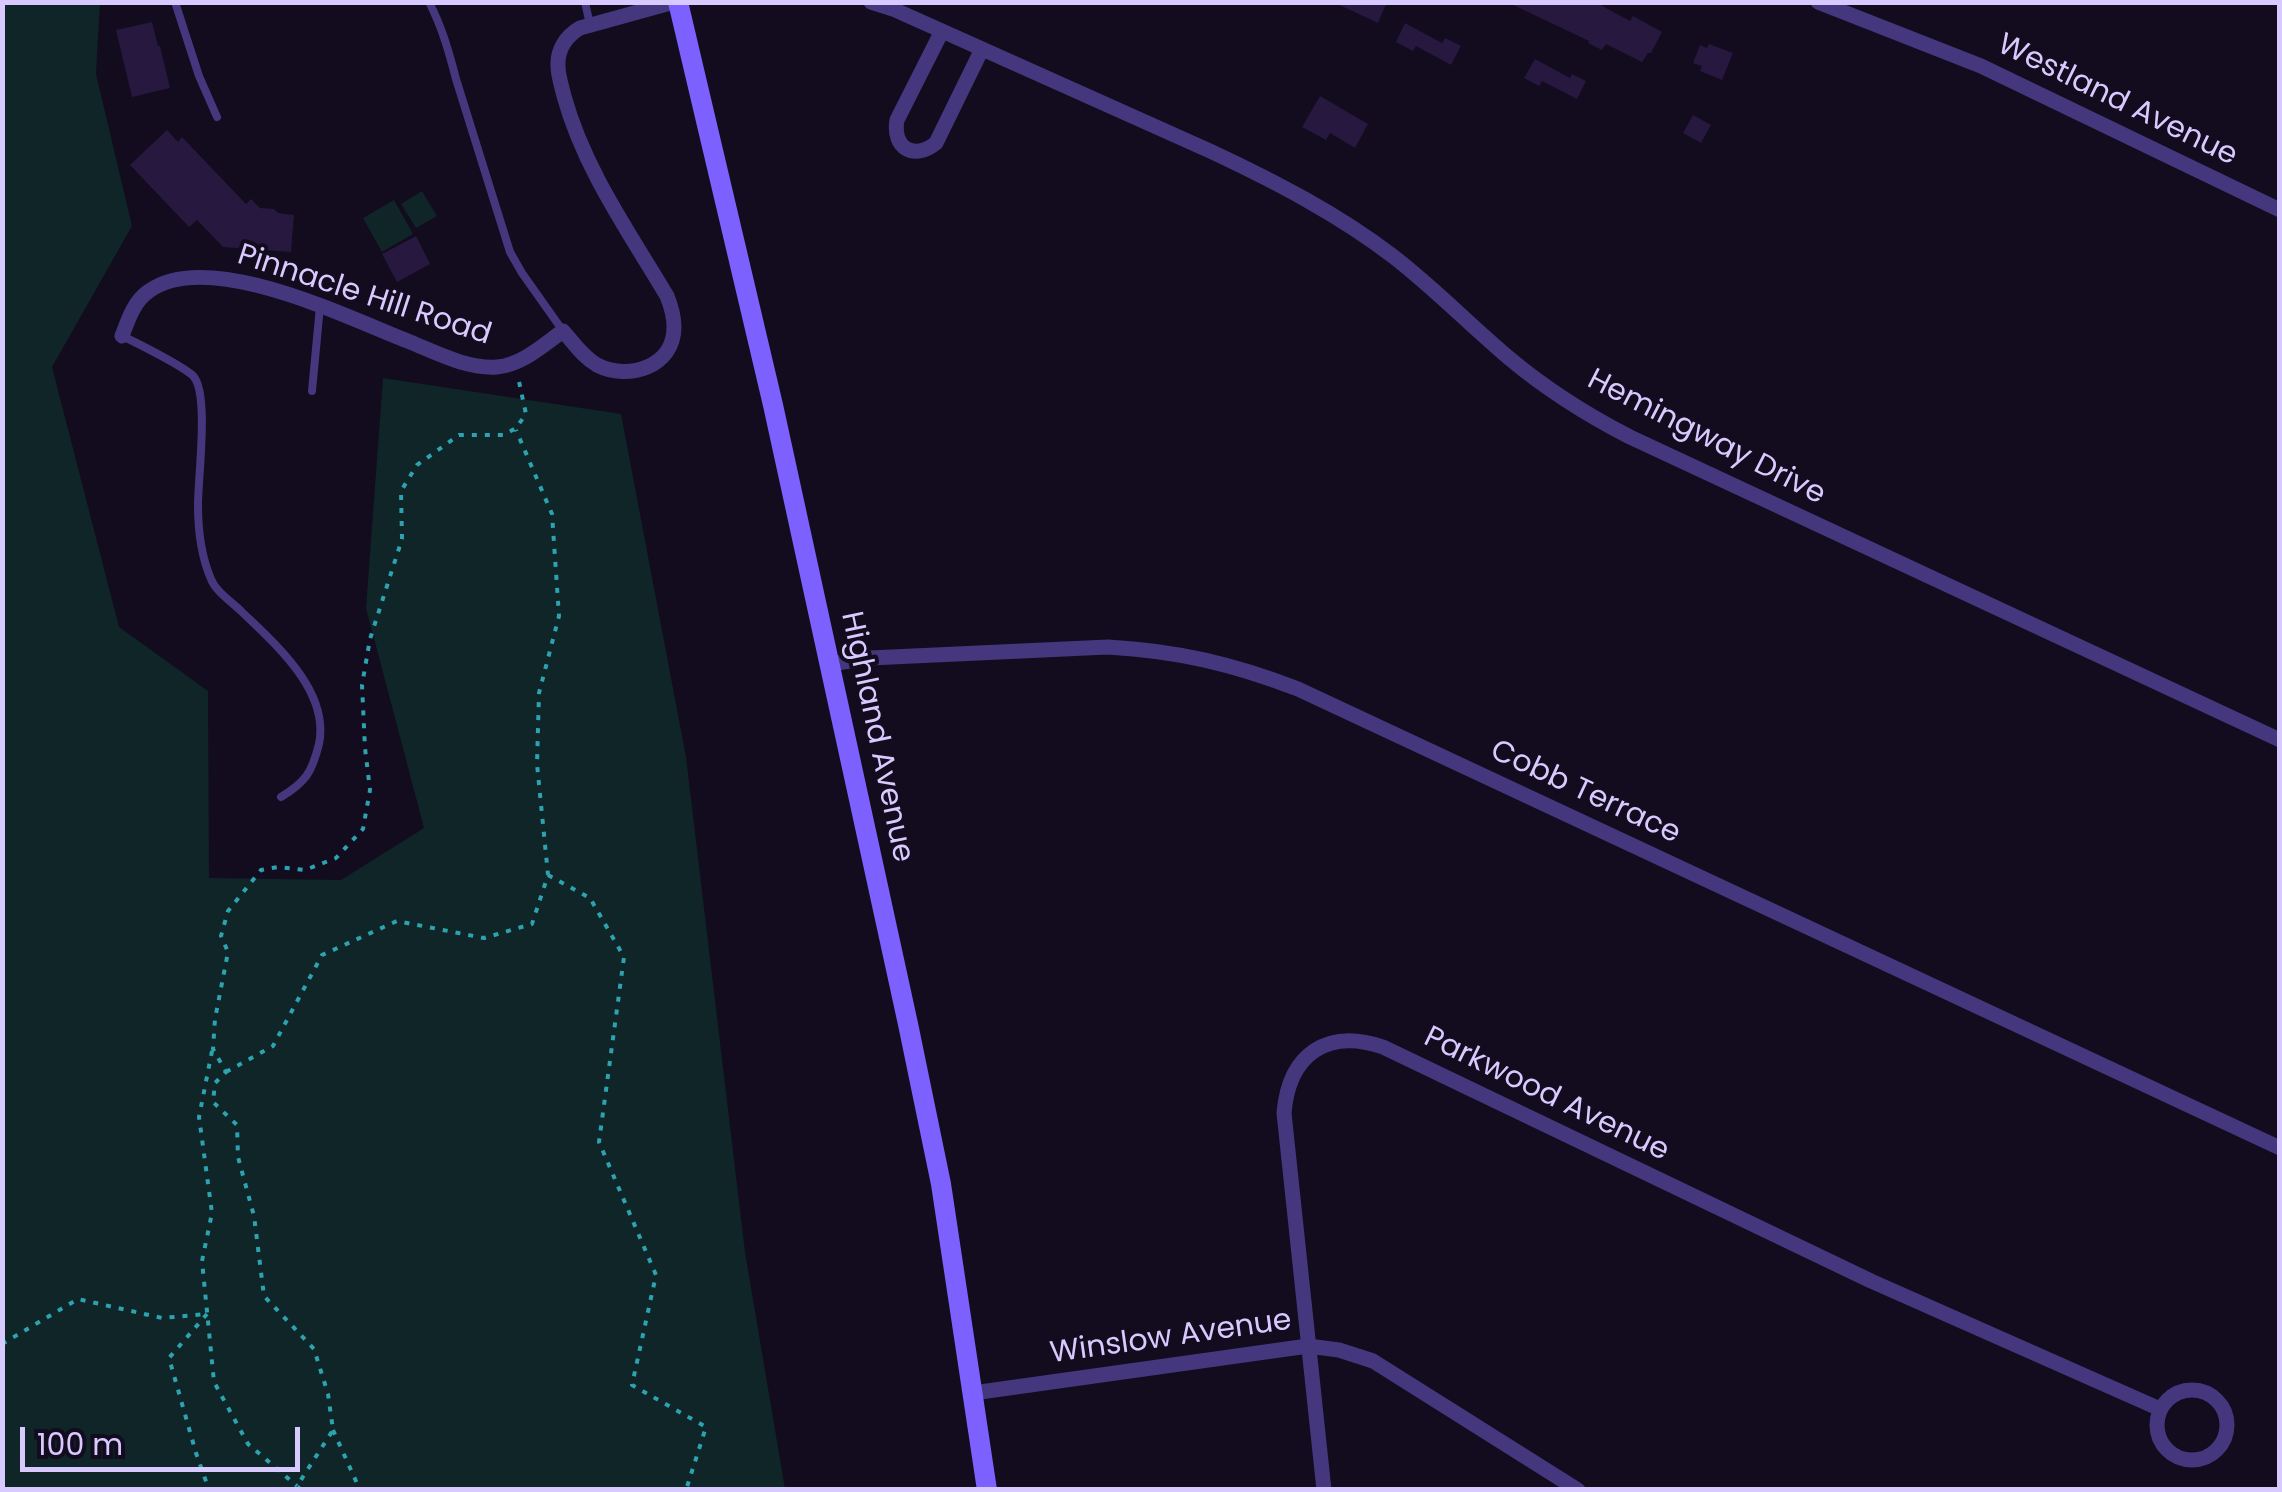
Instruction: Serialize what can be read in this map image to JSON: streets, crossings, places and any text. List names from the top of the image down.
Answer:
{
  "streets": {
    "street": [
      "Westland Avenue",
      "Pinnacle Hill Road",
      "Hemingway Drive",
      "Highland Avenue",
      "Cobb Terrace",
      "Parkwood Avenue",
      "Winslow Avenue"
    ]
  },
  "crossings": [
    ["Highland Avenue", "Cobb Terrace"],
    ["Highland Avenue", "Winslow Avenue"],
    ["Parkwood Avenue", "Winslow Avenue"]
  ],
  "scale_bar": "100 m"
}
